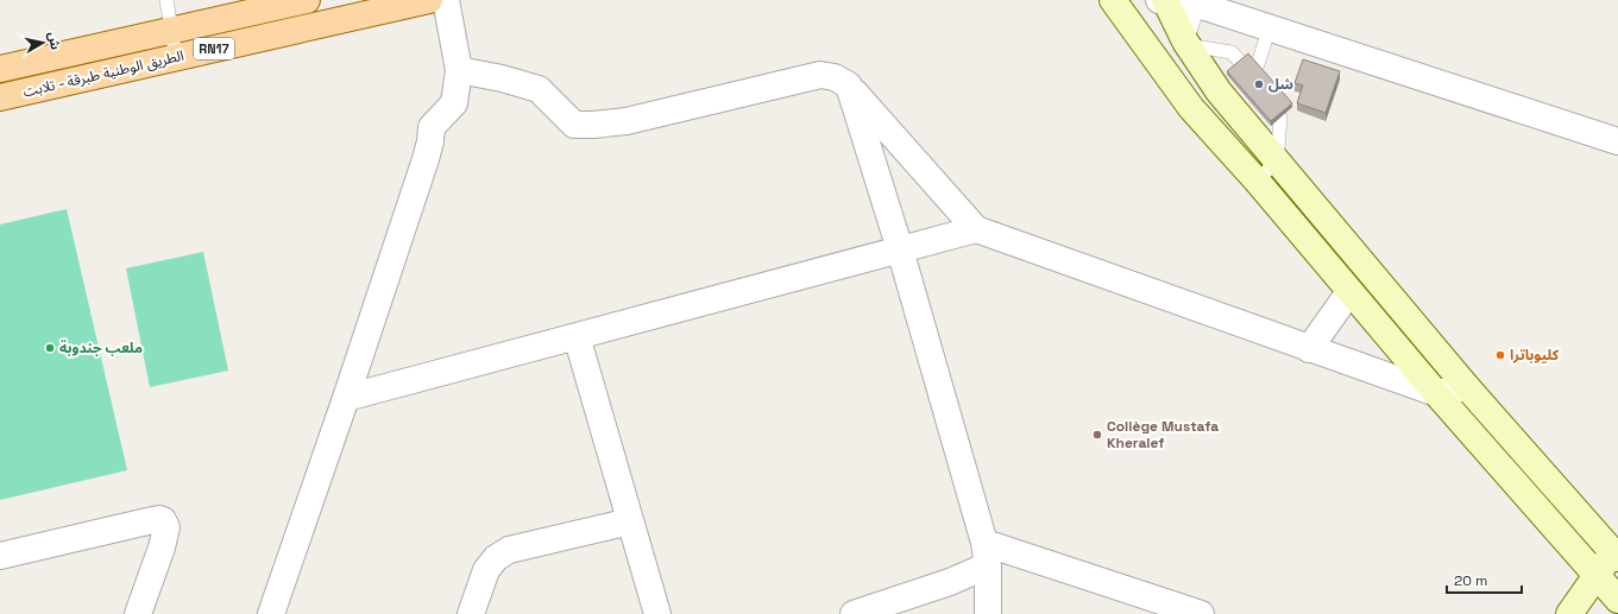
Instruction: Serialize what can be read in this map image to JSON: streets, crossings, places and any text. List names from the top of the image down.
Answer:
{
  "streets": {
    "main road": ["RN17", "الطريق الوطنية طبرقة - تلابت"]
  },
  "places": [
    "شل",
    "ملعب جندوبة",
    "كليوباترا",
    "Collège Mustafa Kheraief"
  ],
  "scale_bar": "20 m",
  "north": "right"
}
